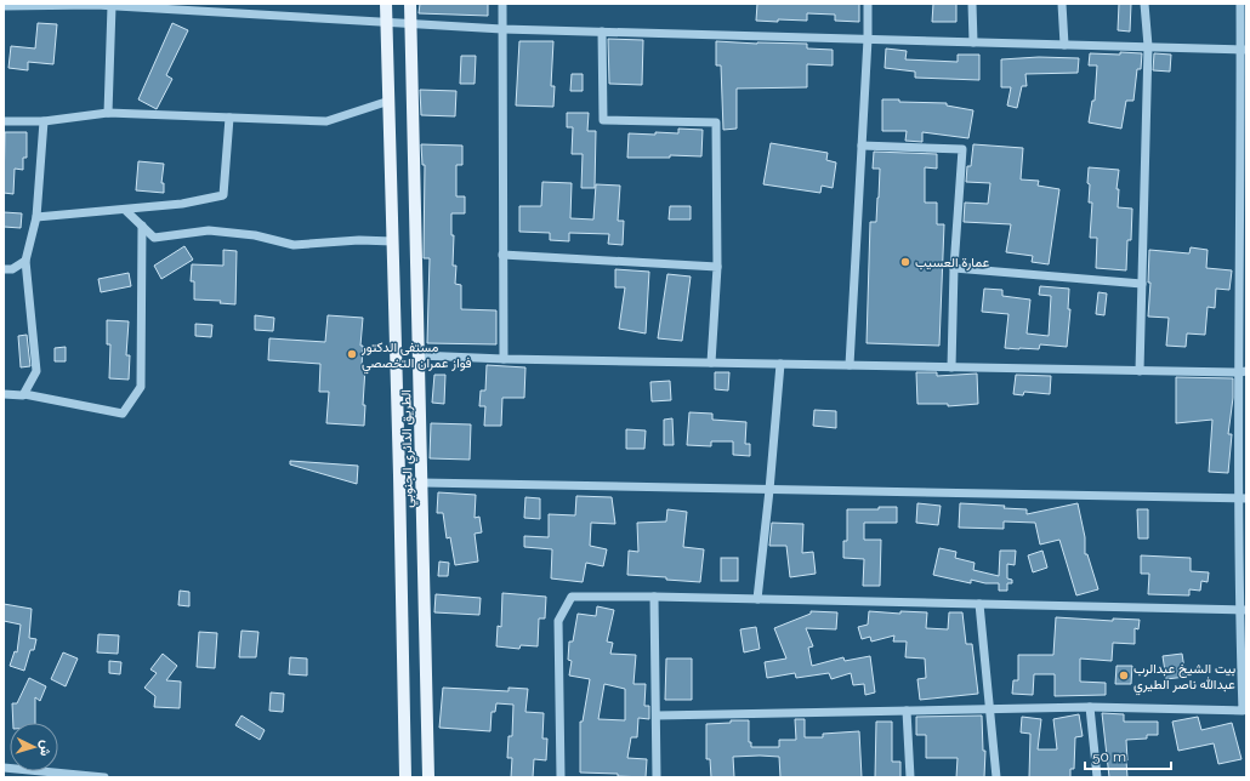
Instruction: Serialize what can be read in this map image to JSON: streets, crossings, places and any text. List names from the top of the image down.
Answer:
{
  "streets": {
    "main road": ["الطريق الدائري الجنوبي"]
  },
  "places": ["عمارة العسيب", "مستفى الدكتور فواز عمران التخصصي", "بيت الشيخ عبدالرب عبدالله ناصر الطيري"],
  "scale_bar": "50 m",
  "north": "right"
}
